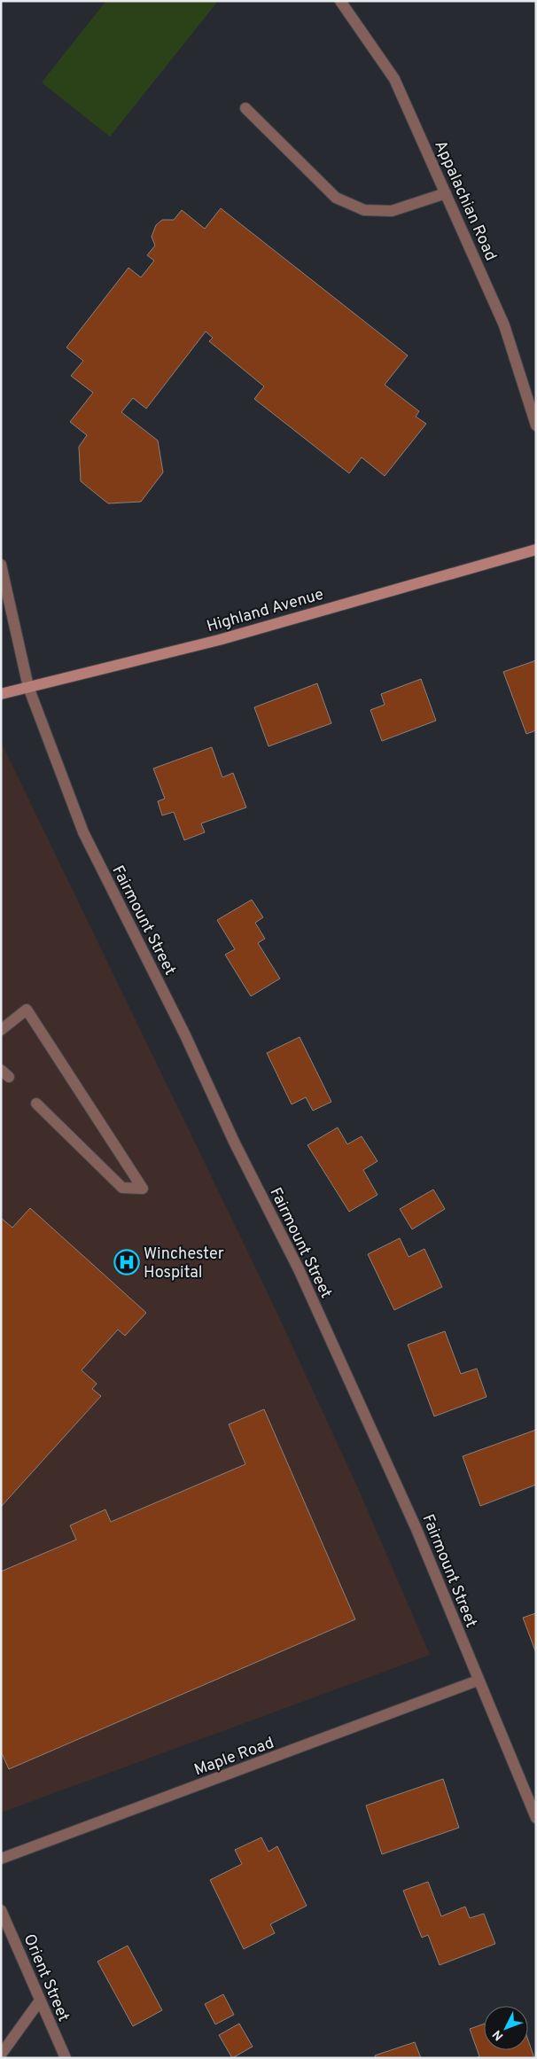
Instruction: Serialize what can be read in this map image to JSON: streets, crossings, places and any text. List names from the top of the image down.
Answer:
{
  "streets": {
    "main road": ["Highland Avenue"],
    "street": [
      "Appalachian Road",
      "Fairmount Street",
      "Maple Road",
      "Orient Street"
    ]
  },
  "crossings": [
    ["Highland Avenue", "Fairmount Street"],
    ["Fairmount Street", "Maple Road"]
  ],
  "places": {
    "hospital": ["Winchester Hospital"]
  },
  "north": "bottom left"
}
